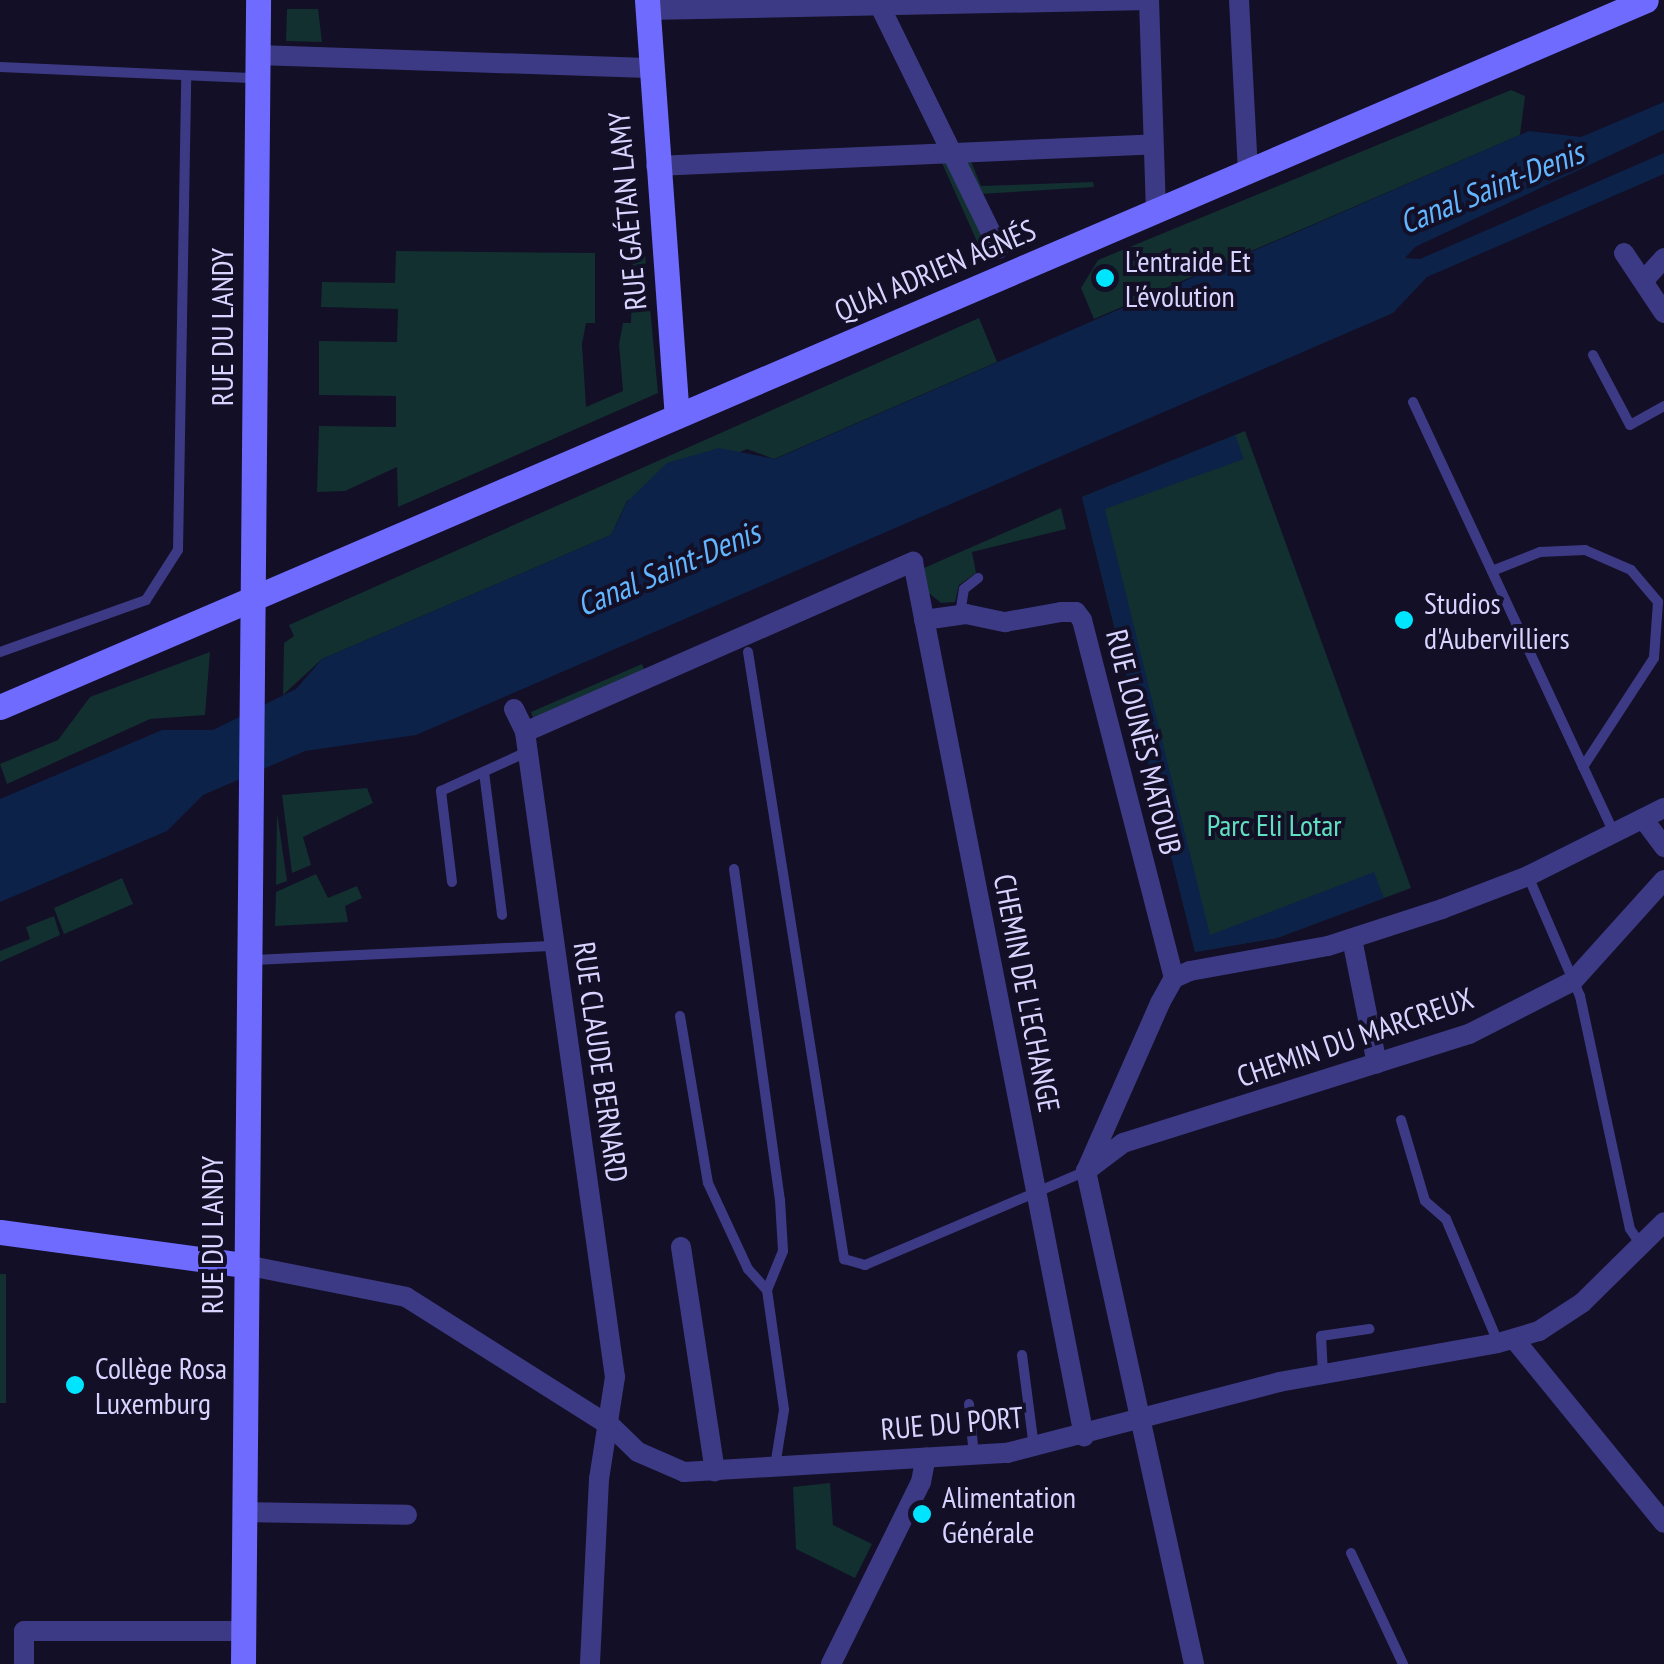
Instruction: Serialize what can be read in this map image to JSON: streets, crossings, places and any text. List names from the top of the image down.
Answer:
{
  "streets": {
    "street": [
      "RUE GAÉTAN LAMY",
      "QUAI ADRIEN AGNÉS",
      "RUE DU LANDY",
      "RUE LOUNÈS MATOUB",
      "CHEMIN DE L'ECHANGE",
      "CHEMIN DU MARCREUX",
      "RUE CLAUDE BERNARD",
      "RUE DU PORT"
    ]
  },
  "crossings": [
    ["RUE GAÉTAN LAMY", "QUAI ADRIEN AGNÉS"],
    ["QUAI ADRIEN AGNÉS", "RUE DU LANDY"],
    ["RUE DU LANDY", "RUE DU PORT"],
    ["RUE LOUNÈS MATOUB", "CHEMIN DE L'ECHANGE"],
    ["CHEMIN DE L'ECHANGE", "RUE CLAUDE BERNARD"],
    ["CHEMIN DE L'ECHANGE", "RUE DU PORT"],
    ["RUE CLAUDE BERNARD", "RUE DU PORT"]
  ],
  "water": ["Canal Saint-Denis"],
  "parks": ["Parc Eli Lotar"],
  "places": [
    "L'entraide Et L'évolution",
    "Studios d'Aubervilliers",
    "Collège Rosa Luxemburg",
    "Alimentation Générale"
  ]
}
